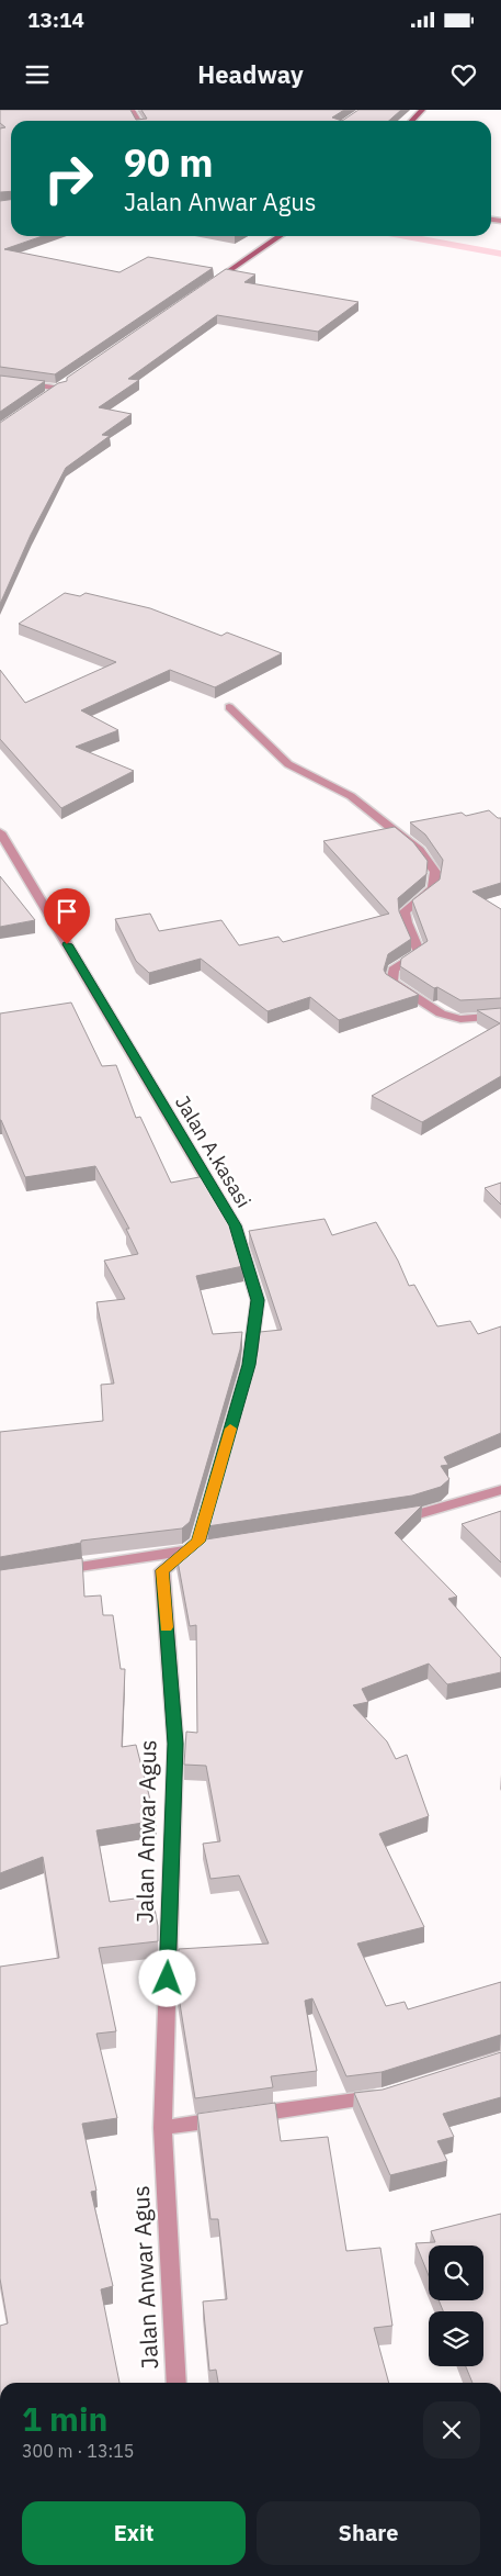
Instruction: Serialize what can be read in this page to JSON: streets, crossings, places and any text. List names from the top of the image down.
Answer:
{
  "streets": {
    "street": ["Jalan A.kasasi", "Jalan Anwar Agus"]
  },
  "crossings": [
    ["Jalan A.kasasi", "Jalan Anwar Agus"]
  ],
  "page": {
    "status": "13:14",
    "header": "Headway",
    "turn": ["90 m", "Jalan Anwar Agus"],
    "heading": ["1 min", "300 m · 13:15"],
    "buttons": ["Exit", "Share"]
  }
}
